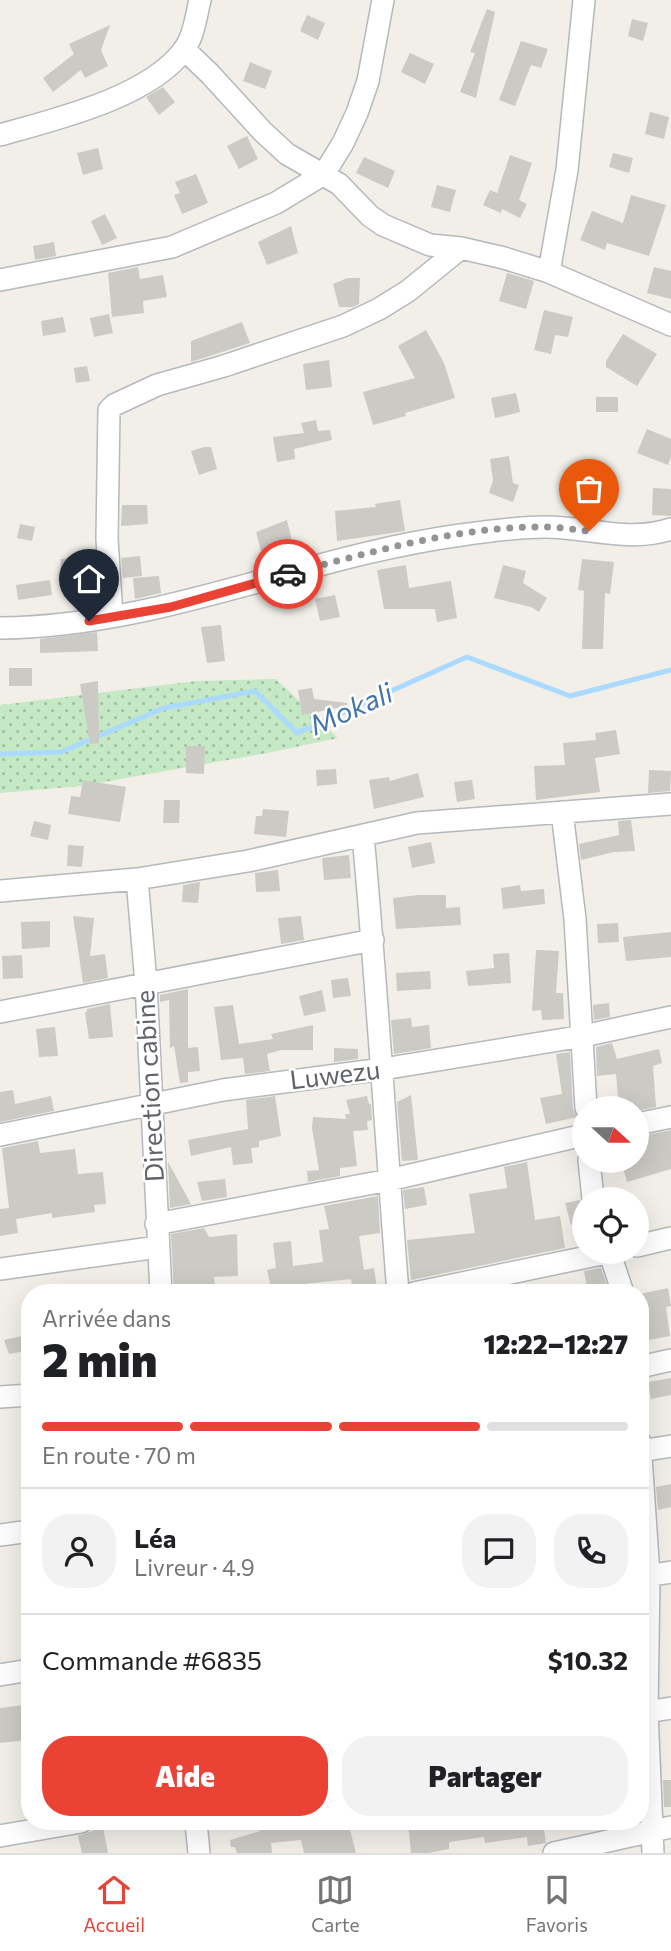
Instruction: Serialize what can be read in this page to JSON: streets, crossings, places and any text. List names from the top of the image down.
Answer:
{
  "streets": {
    "street": ["Luwezu", "Direction cabine"]
  },
  "crossings": [
    ["Luwezu", "Direction cabine"]
  ],
  "water": ["Mokali"],
  "north": "right",
  "page": {
    "heading": ["2 min", "Arrivée dans", "12:22–12:27"],
    "panel": [
      "Léa",
      "Livreur · 4.9",
      "Commande #6835",
      "$10.32"
    ],
    "bar": "En route · 70 m",
    "buttons": ["Aide", "Partager"],
    "tabs": ["Accueil", "Carte", "Favoris"]
  }
}
